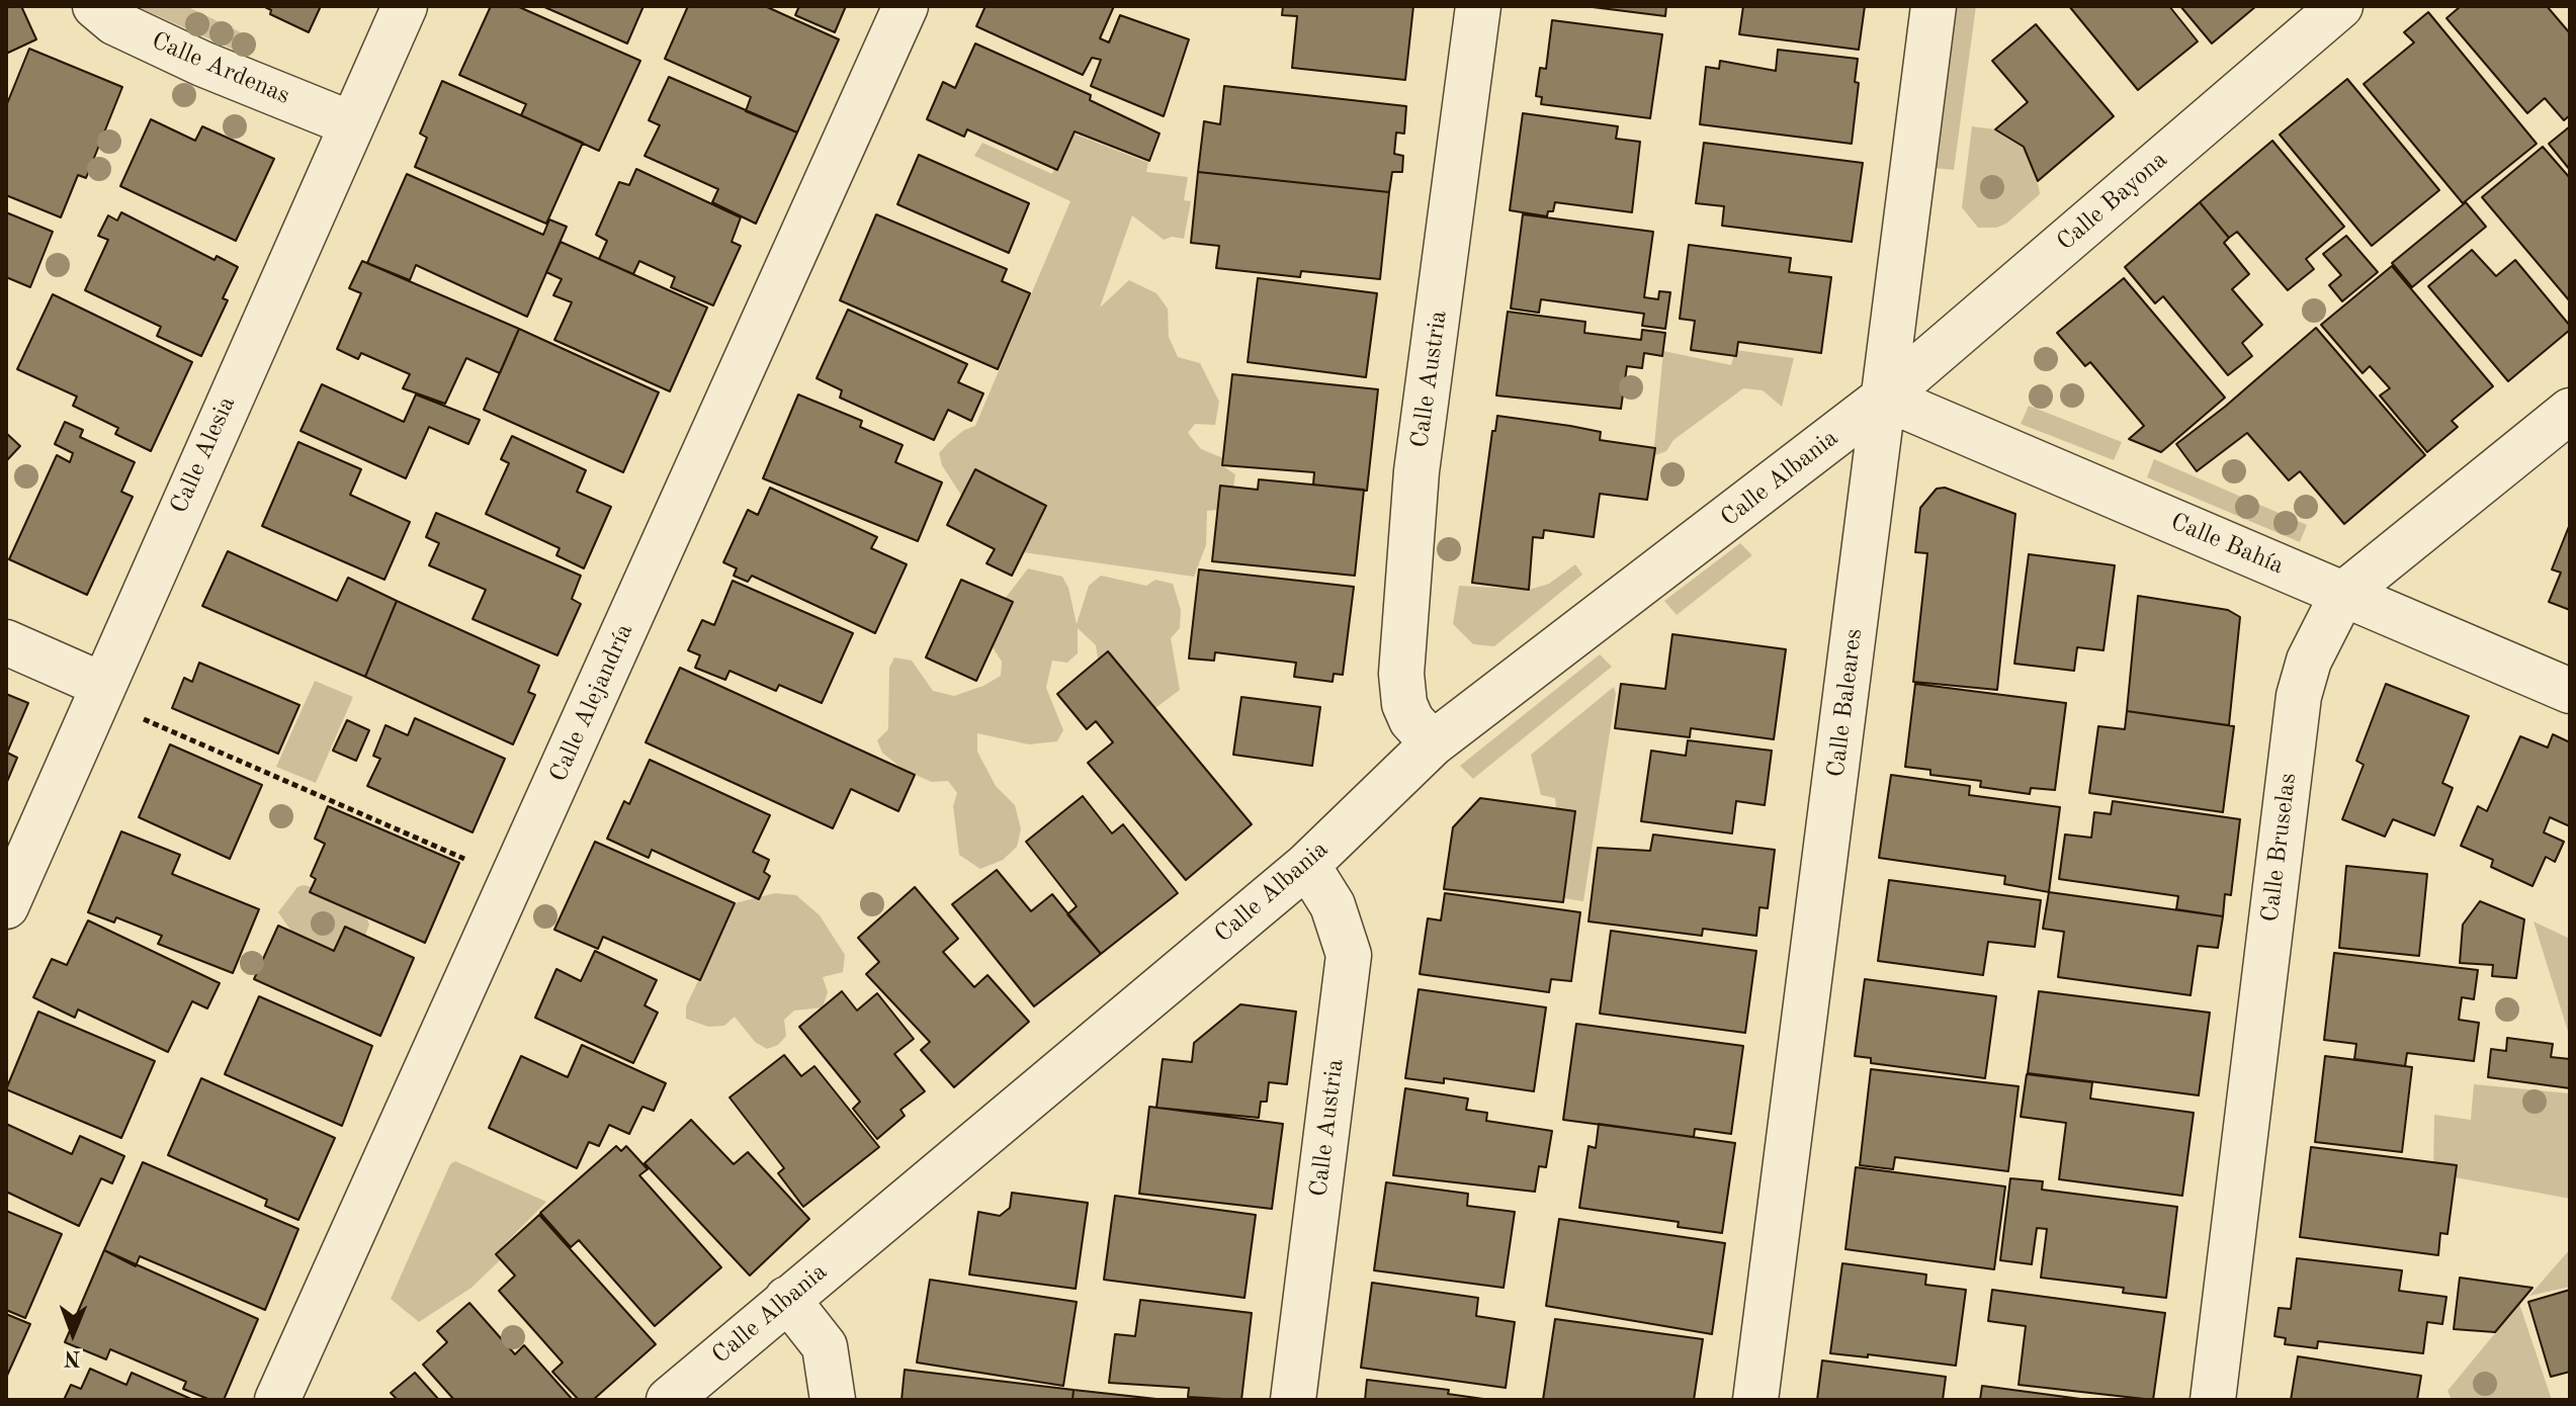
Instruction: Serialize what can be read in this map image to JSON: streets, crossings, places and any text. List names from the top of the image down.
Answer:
{
  "streets": {
    "street": [
      "Calle Ardenas",
      "Calle Bayona",
      "Calle Austria",
      "Calle Alesia",
      "Calle Albania",
      "Calle Bahía",
      "Calle Alejandría",
      "Calle Baleares",
      "Calle Bruselas"
    ]
  },
  "crossings": [
    ["Calle Ardenas", "Calle Alesia"],
    ["Calle Bayona", "Calle Albania"],
    ["Calle Bayona", "Calle Bahía"],
    ["Calle Bayona", "Calle Baleares"],
    ["Calle Austria", "Calle Albania"],
    ["Calle Albania", "Calle Bahía"],
    ["Calle Albania", "Calle Baleares"],
    ["Calle Bahía", "Calle Baleares"],
    ["Calle Bahía", "Calle Bruselas"]
  ],
  "north": "bottom"
}
